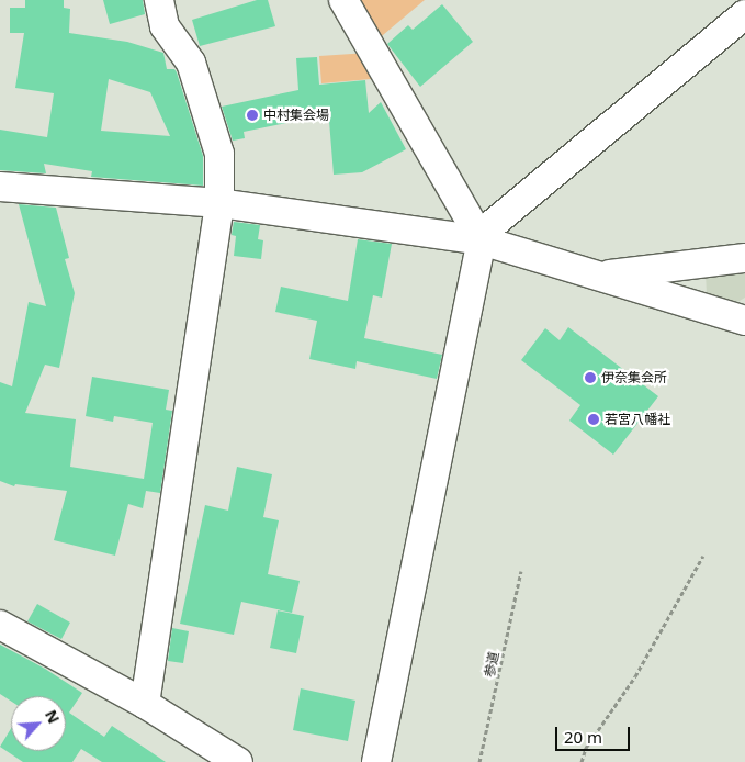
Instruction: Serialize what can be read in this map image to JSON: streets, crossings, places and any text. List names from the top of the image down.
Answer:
{
  "streets": {
    "path": ["参道"]
  },
  "places": ["中村集会場", "伊奈集会所", "若宮八幡社"],
  "scale_bar": "20 m",
  "north": "top right"
}
